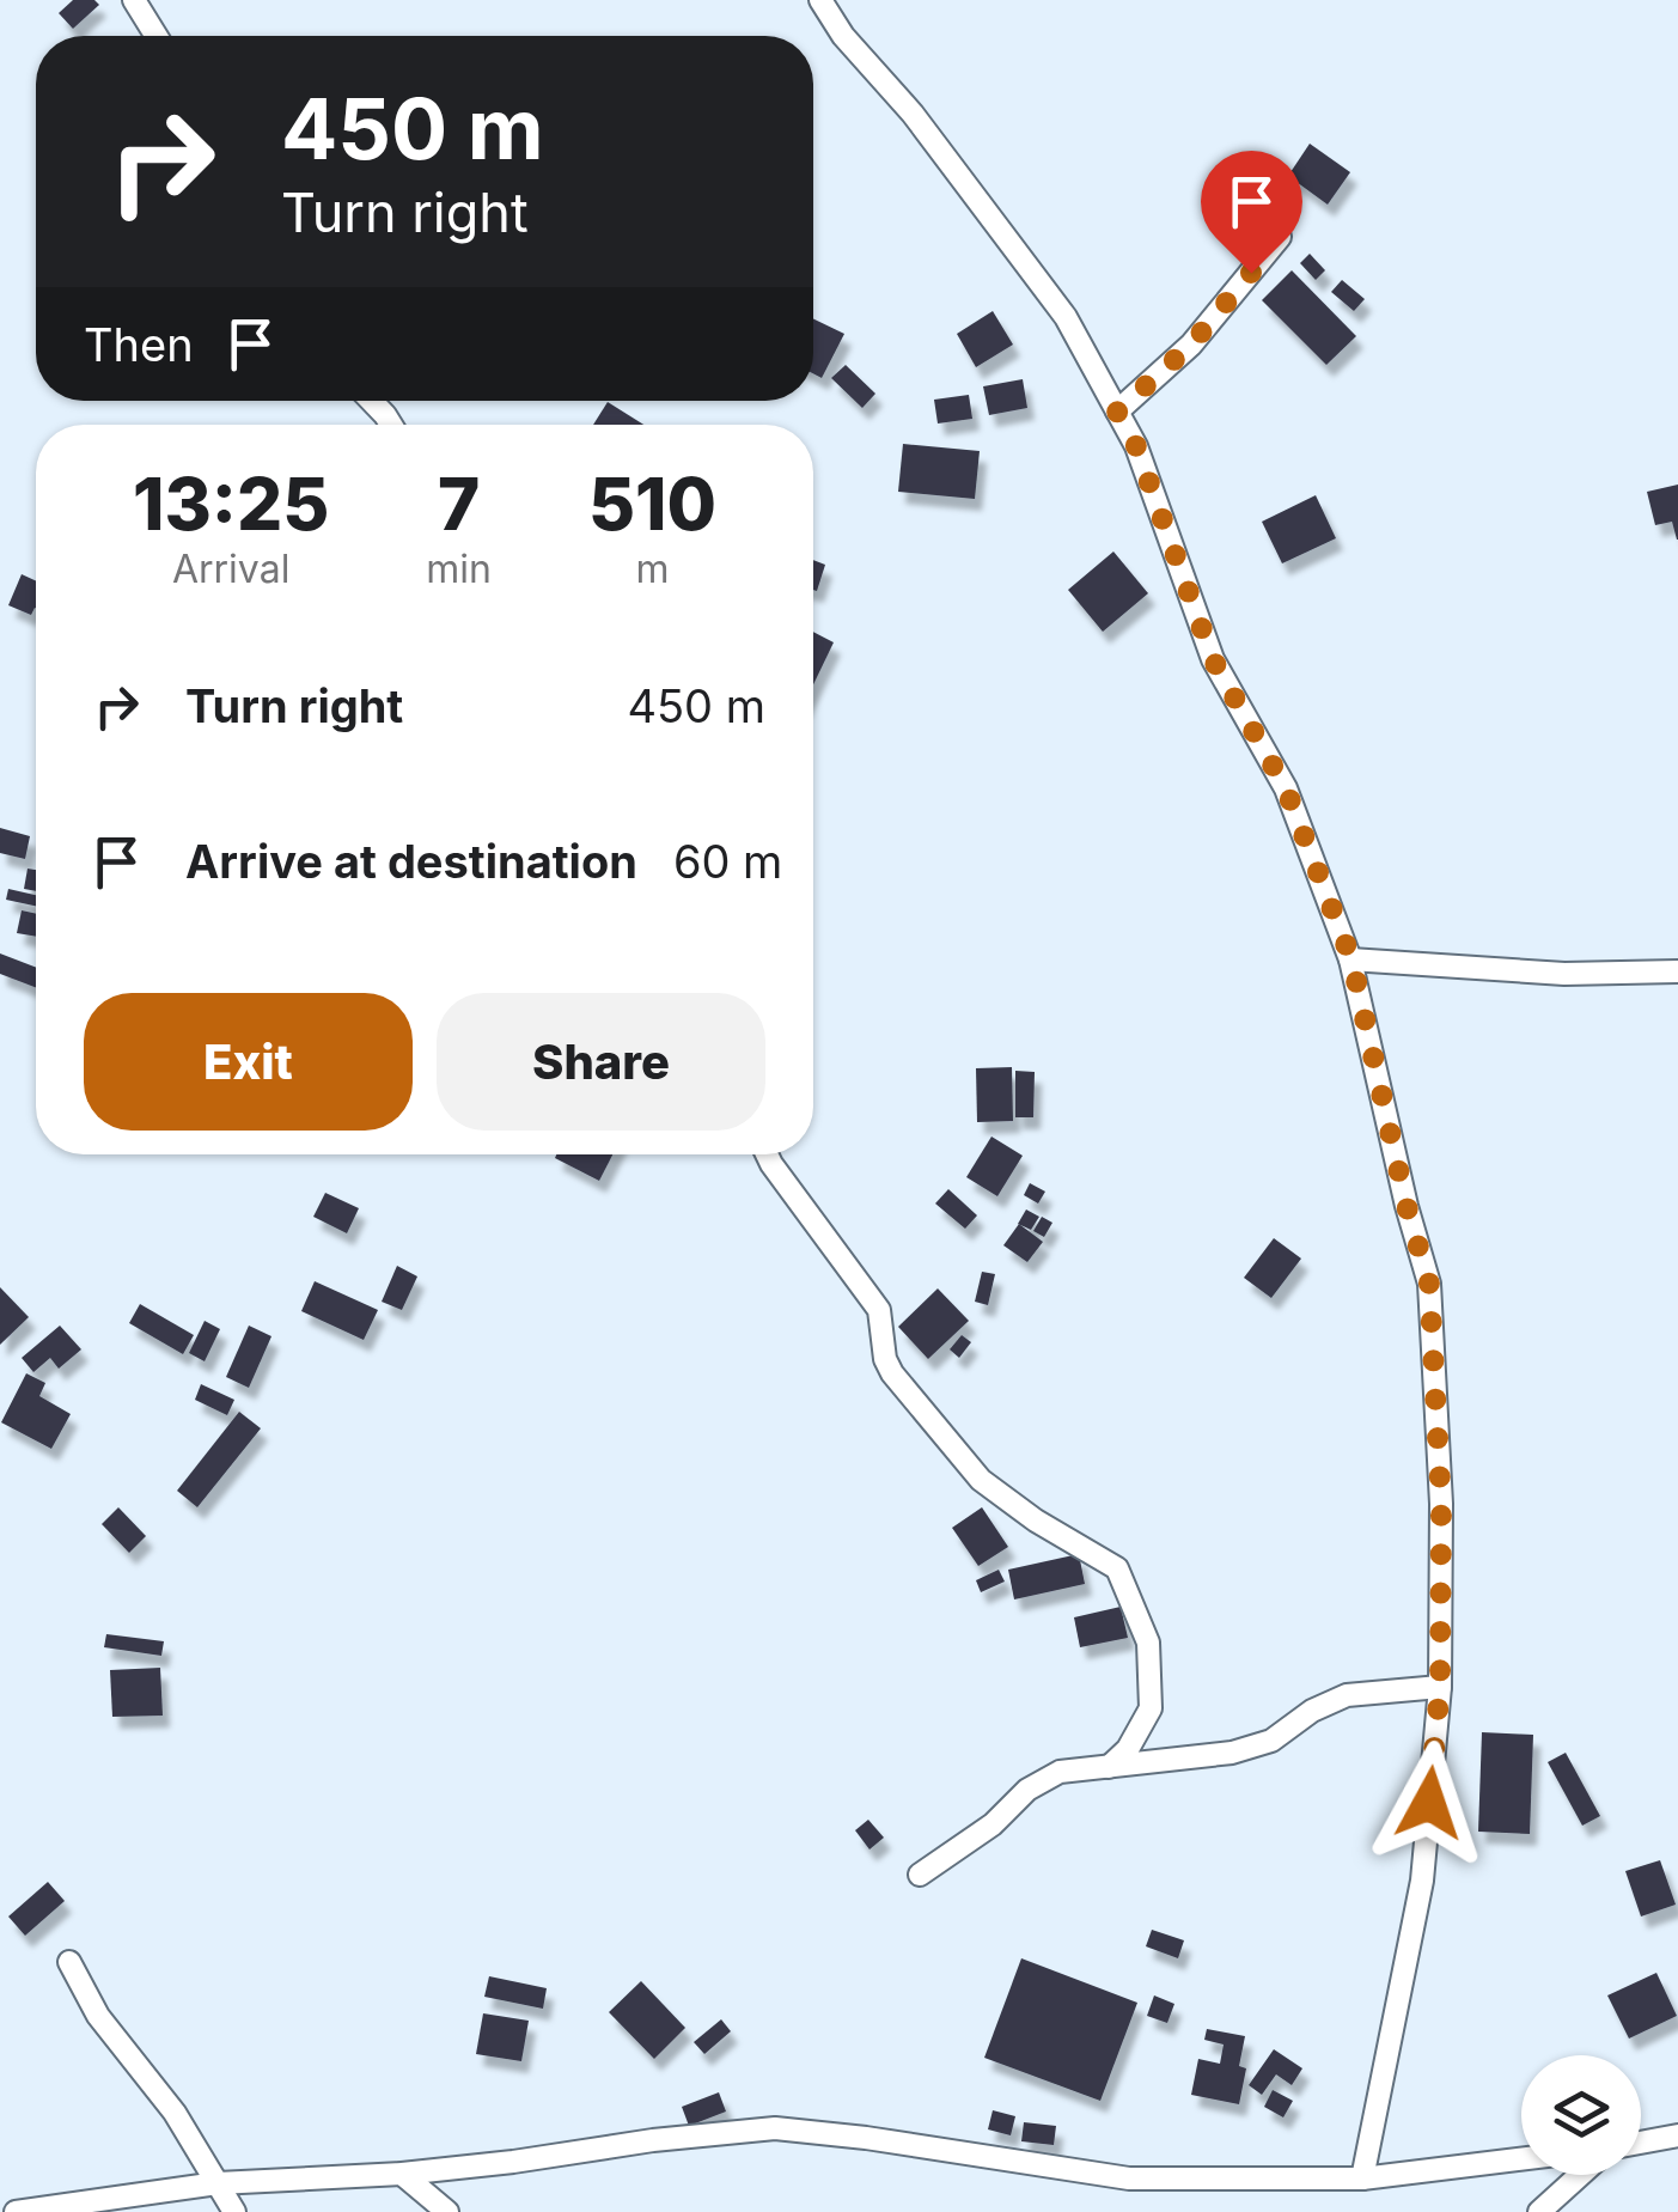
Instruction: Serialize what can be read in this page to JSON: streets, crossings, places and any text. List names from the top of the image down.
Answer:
{
  "page": {
    "turn": ["450 m", "Turn right"],
    "then": "Then",
    "eta": [
      "13:25",
      "Arrival",
      "7",
      "min",
      "510",
      "m"
    ],
    "list": [
      {
        "name": "Turn right",
        "value": "450 m"
      },
      {
        "name": "Arrive at destination",
        "value": "60 m"
      }
    ],
    "buttons": ["Exit", "Share"]
  }
}
